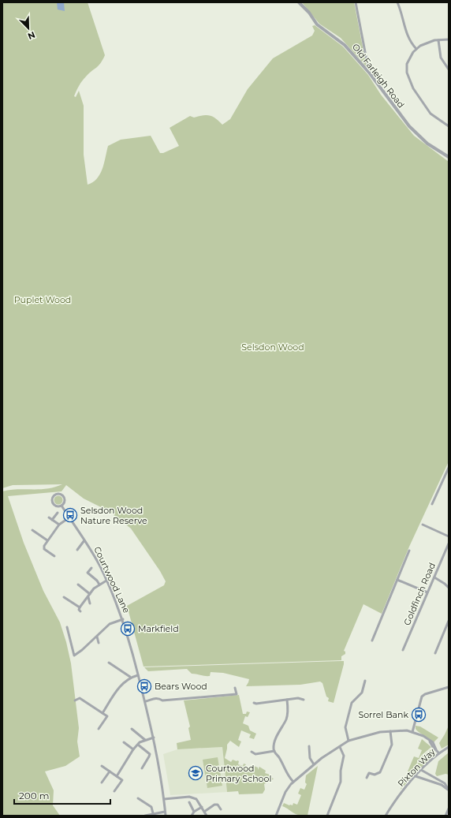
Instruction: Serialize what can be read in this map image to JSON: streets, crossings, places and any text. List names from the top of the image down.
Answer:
{
  "streets": {
    "street": [
      "Old Farleigh Road",
      "Courtwood Lane",
      "Goldfinch Road",
      "Pixton Way"
    ]
  },
  "parks": ["Puplet Wood", "Selsdon Wood"],
  "places": {
    "bus stop": [
      "Selsdon Wood Nature Reserve",
      "Markfield",
      "Bears Wood",
      "Sorrel Bank"
    ],
    "school or university": ["Courtwood Primary School"]
  },
  "scale_bar": "200 m",
  "north": "bottom right"
}
